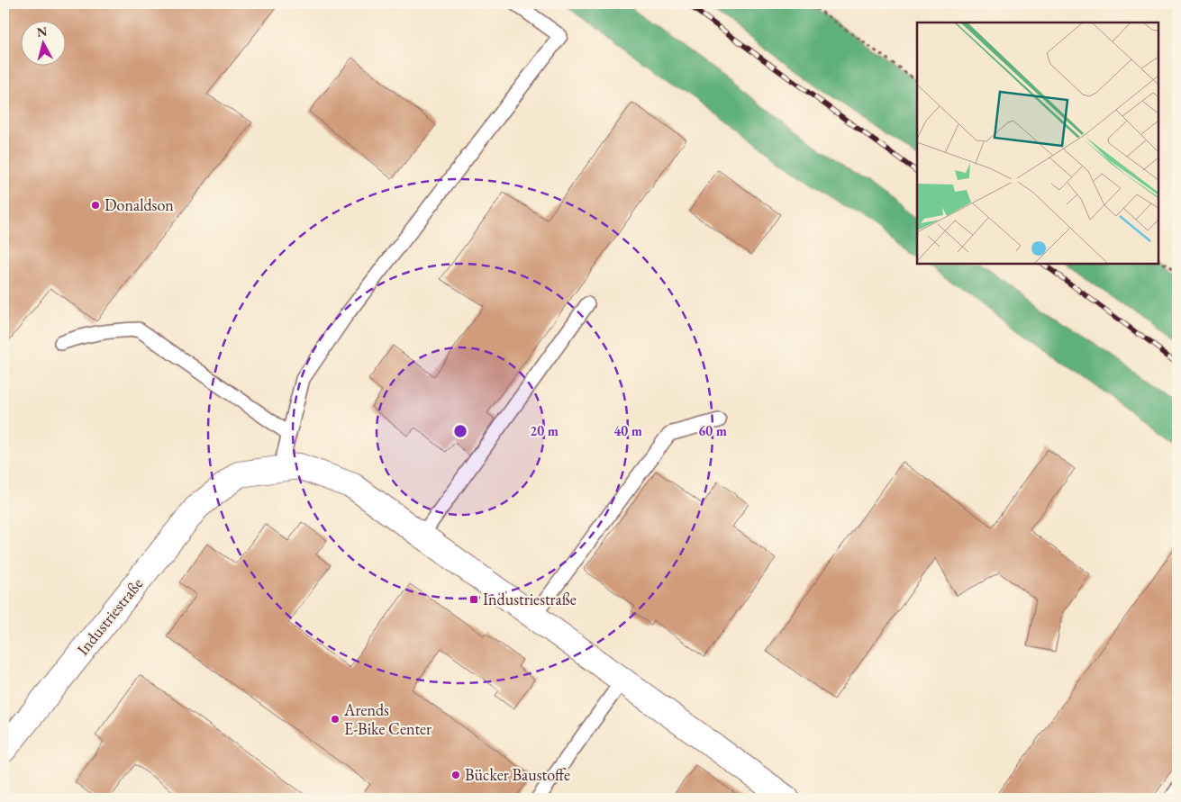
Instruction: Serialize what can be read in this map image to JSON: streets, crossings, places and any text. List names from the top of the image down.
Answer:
{
  "streets": {
    "street": ["Industriestraße"]
  },
  "places": {
    "other": ["Donaldson", "Arends E-Bike Center", "Bücker Baustoffe"],
    "transit": ["Industriestraße"]
  },
  "north": "top",
  "rings": ["20 m", "40 m", "60 m"]
}
